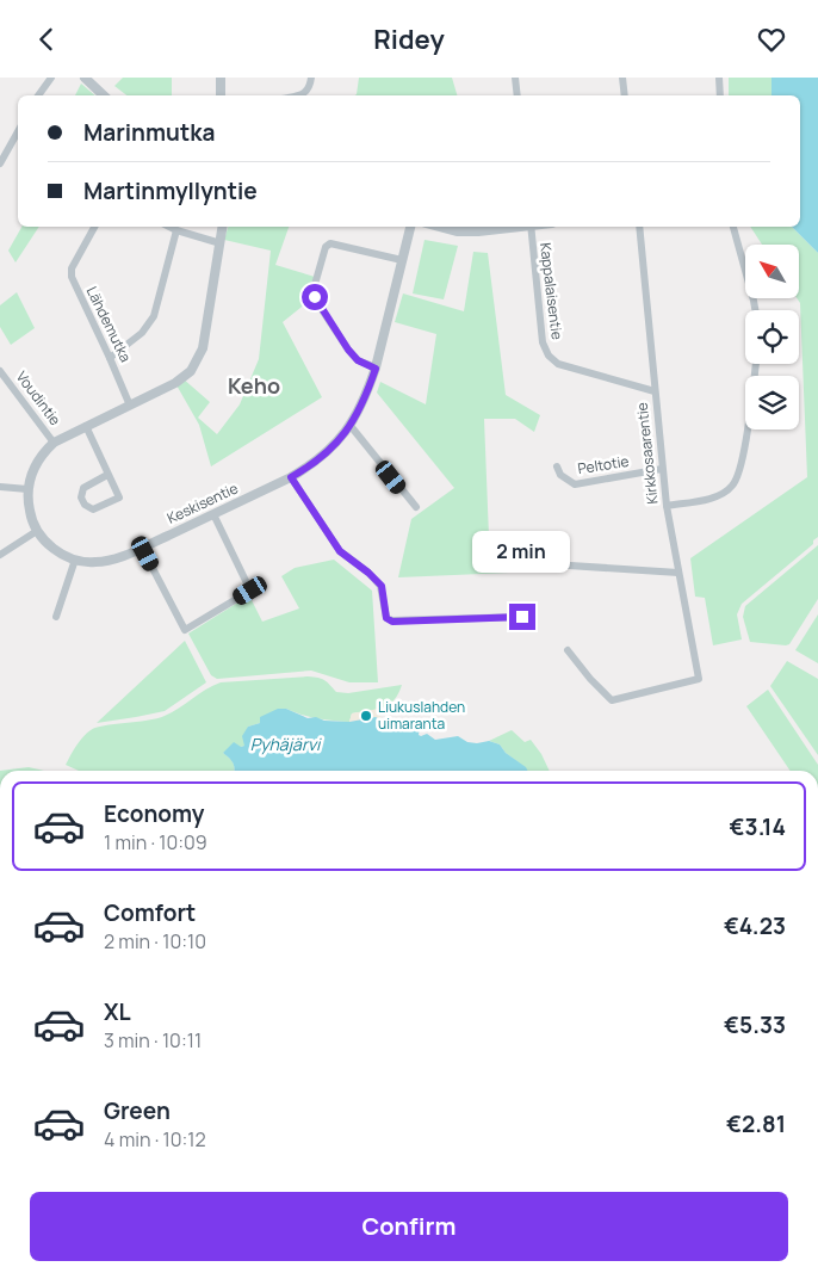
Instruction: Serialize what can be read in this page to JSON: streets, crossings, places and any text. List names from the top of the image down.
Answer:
{
  "streets": {
    "street": [
      "Kappalaisentie",
      "Lähdemutka",
      "Voudintie",
      "Kirkkosaarentie",
      "Peltotie",
      "Keskisentie"
    ]
  },
  "crossings": [
    ["Kappalaisentie", "Kirkkosaarentie"],
    ["Kirkkosaarentie", "Peltotie"]
  ],
  "districts": ["Keho"],
  "water": ["Pyhäjärvi"],
  "places": ["Liukuslahden uimaranta"],
  "north": "top left",
  "page": {
    "header": "Ridey",
    "banner": ["Marinmutka", "Martinmyllyntie"],
    "bubble": "2 min",
    "list": [
      {
        "name": "Economy",
        "note": "1 min · 10:09",
        "value": "€3.14"
      },
      {
        "name": "Comfort",
        "note": "2 min · 10:10",
        "value": "€4.23"
      },
      {
        "name": "XL",
        "note": "3 min · 10:11",
        "value": "€5.33"
      },
      {
        "name": "Green",
        "note": "4 min · 10:12",
        "value": "€2.81"
      }
    ],
    "buttons": "Confirm"
  }
}
